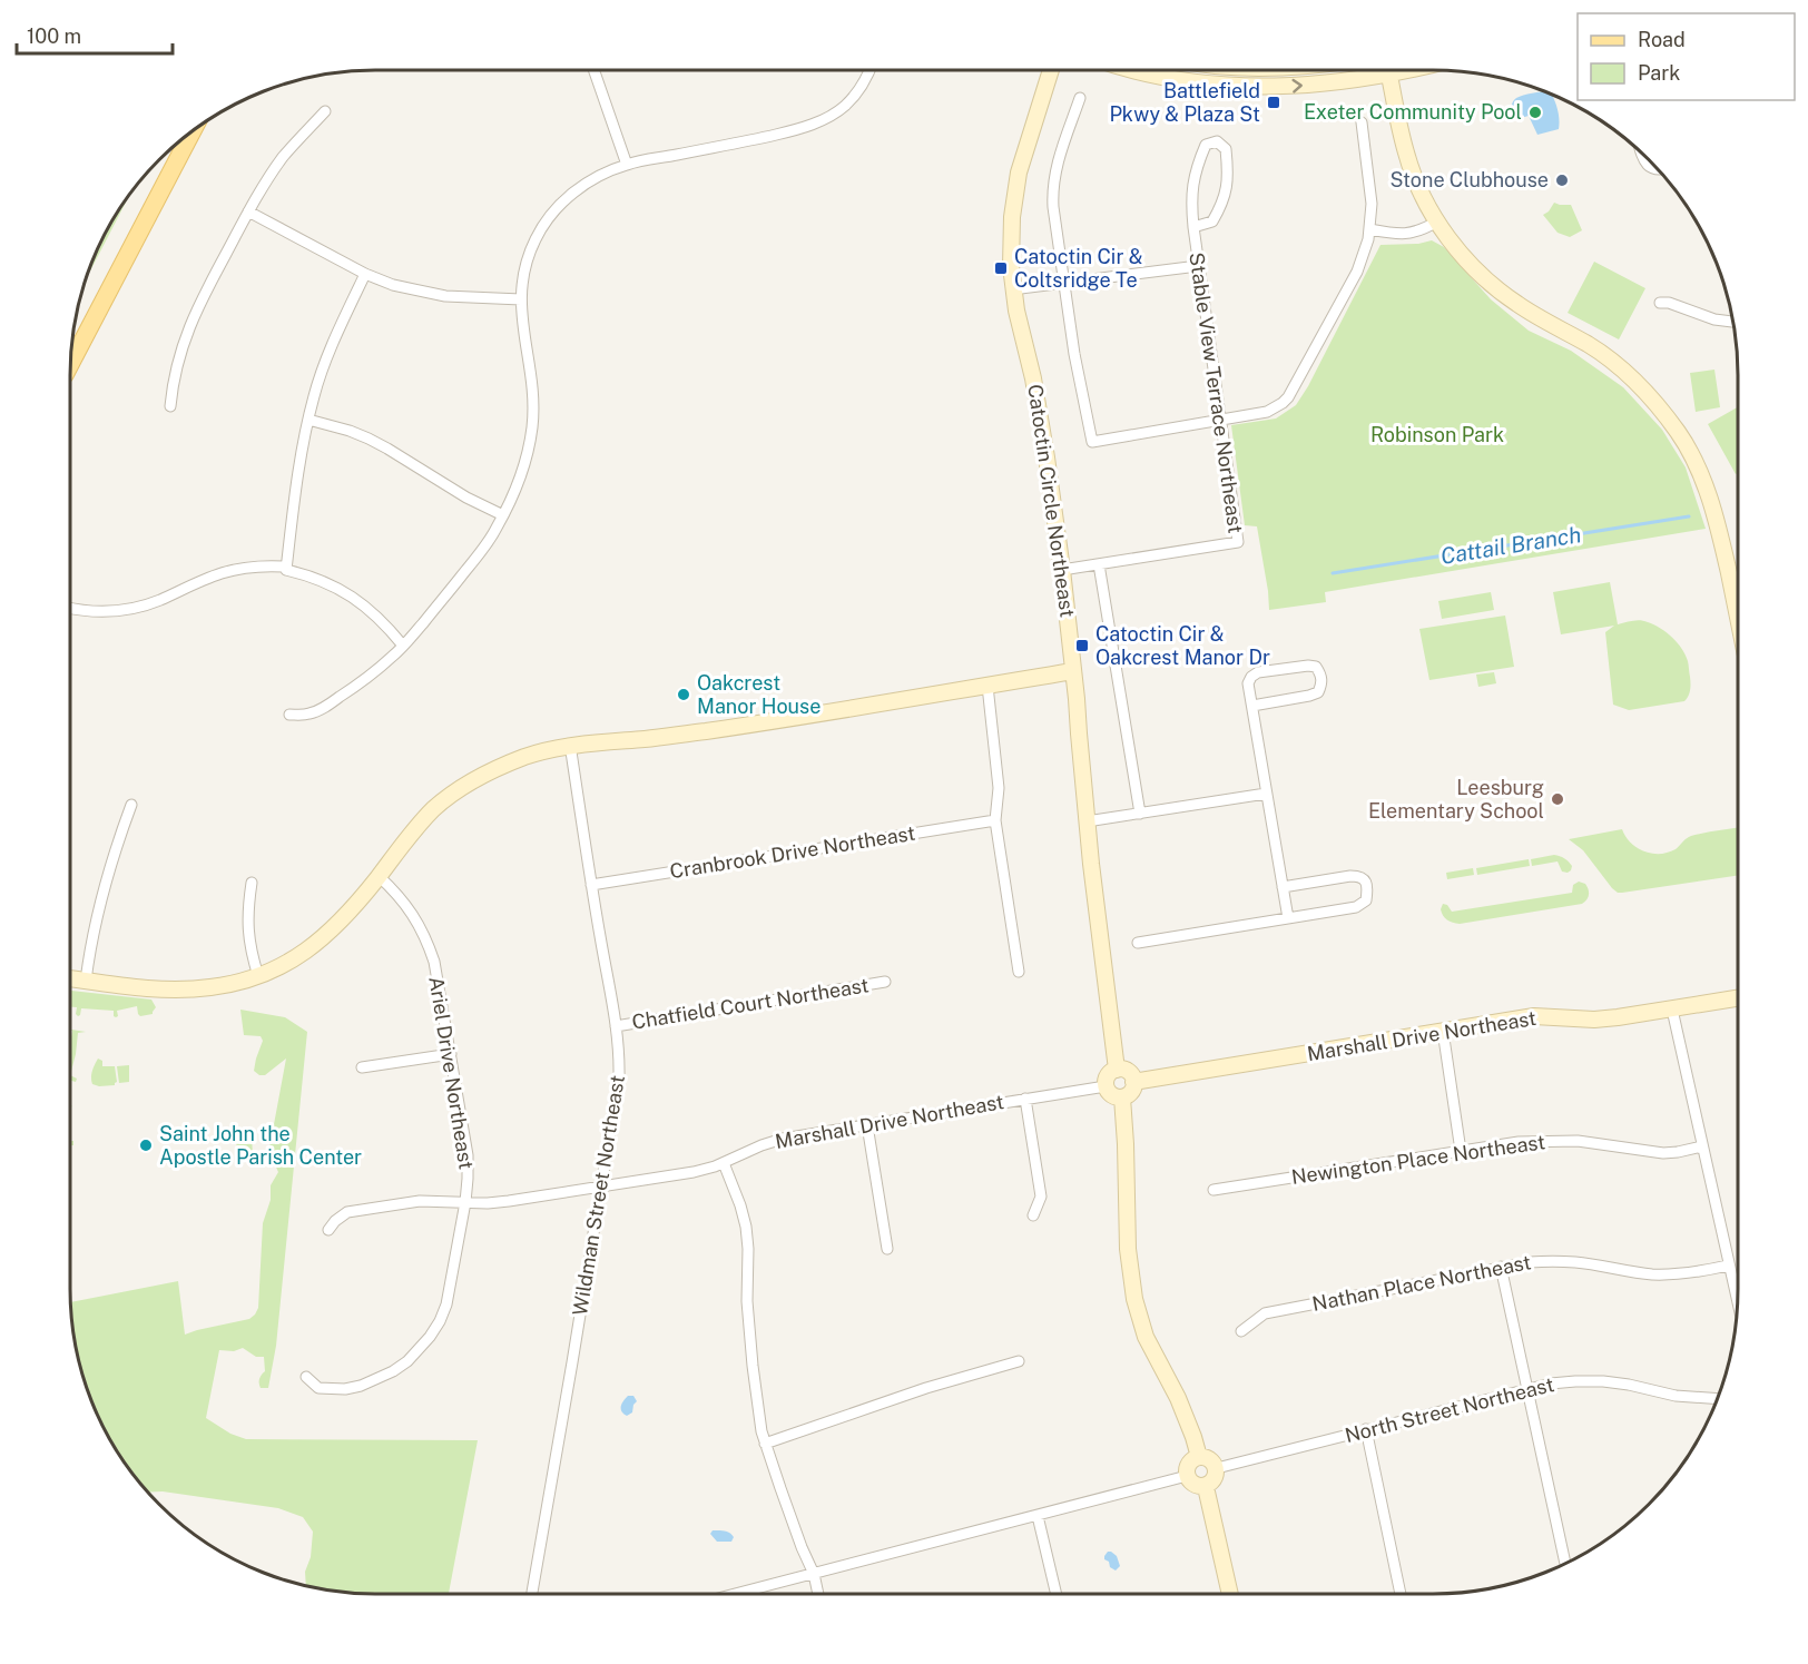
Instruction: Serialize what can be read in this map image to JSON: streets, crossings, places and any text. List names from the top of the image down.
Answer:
{
  "streets": {
    "street": [
      "Stable View Terrace Northeast",
      "Catoctin Circle Northeast",
      "Cranbrook Drive Northeast",
      "Chatfield Court Northeast",
      "Marshall Drive Northeast",
      "Ariel Drive Northeast",
      "Newington Place Northeast",
      "Wildman Street Northeast",
      "Nathan Place Northeast",
      "North Street Northeast"
    ]
  },
  "crossings": [
    ["Stable View Terrace Northeast", "Catoctin Circle Northeast"],
    ["Catoctin Circle Northeast", "Marshall Drive Northeast"],
    ["Cranbrook Drive Northeast", "Wildman Street Northeast"],
    ["Chatfield Court Northeast", "Wildman Street Northeast"],
    ["Marshall Drive Northeast", "Ariel Drive Northeast"],
    ["Marshall Drive Northeast", "Wildman Street Northeast"]
  ],
  "water": ["Cattail Branch"],
  "parks": ["Robinson Park"],
  "places": {
    "transit": ["Battlefield Pkwy & Plaza St", "Catoctin Cir & Coltsridge Te", "Catoctin Cir & Oakcrest Manor Dr"],
    "other": [
      "Exeter Community Pool",
      "Stone Clubhouse",
      "Oakcrest Manor House",
      "Leesburg Elementary School",
      "Saint John the Apostle Parish Center"
    ]
  },
  "legend": ["Road", "Park"],
  "scale_bar": "100 m"
}
